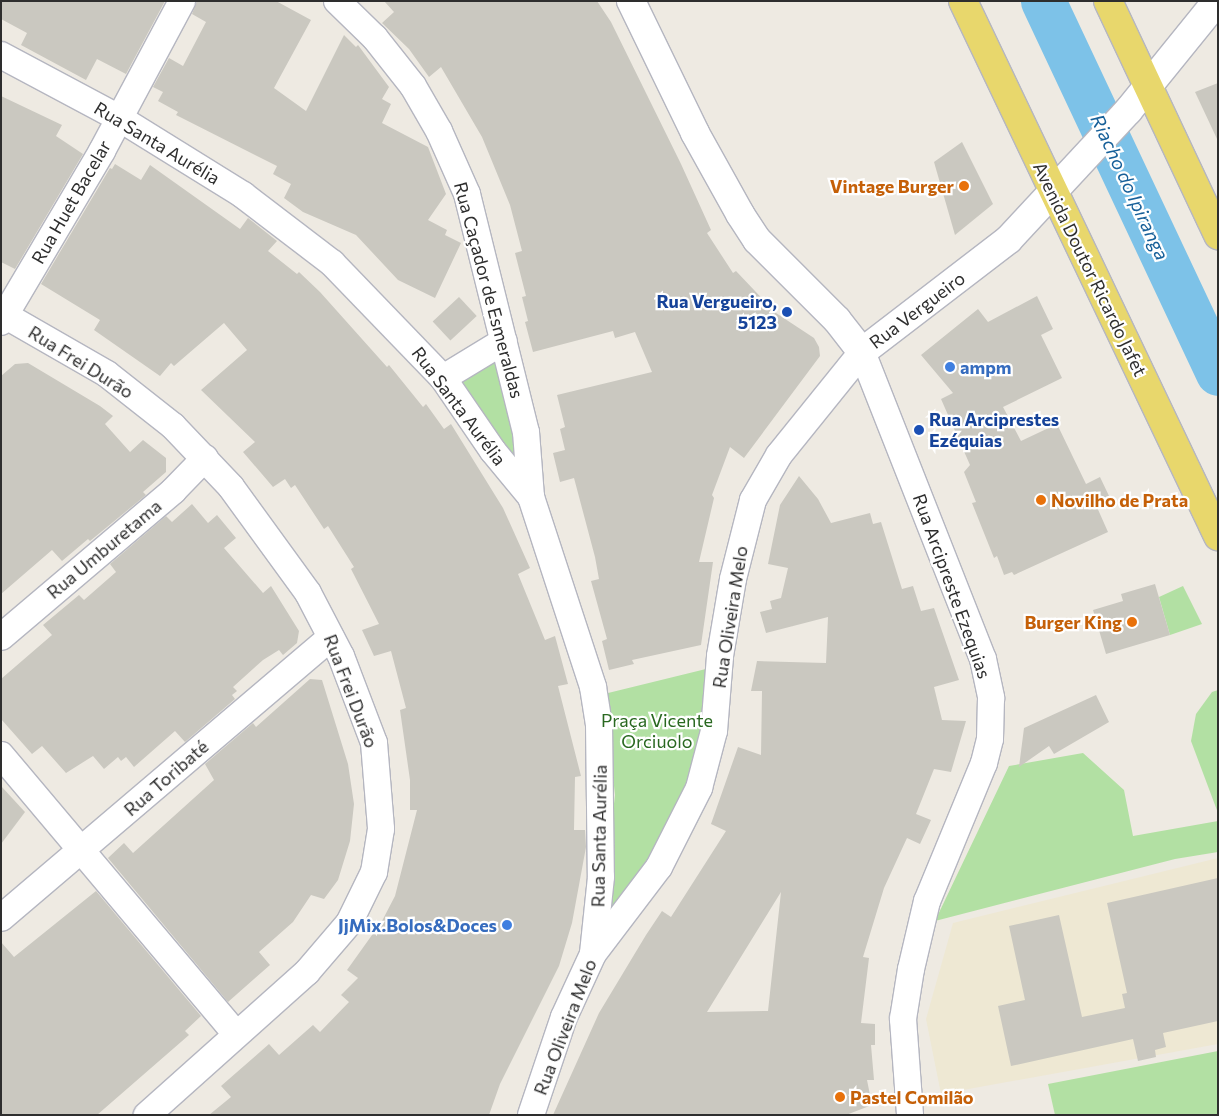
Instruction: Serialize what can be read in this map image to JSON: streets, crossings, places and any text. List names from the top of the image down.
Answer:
{
  "streets": {
    "main road": ["Avenida Doutor Ricardo Jafet", "Rua Vergueiro"],
    "street": [
      "Rua Santa Aurélia",
      "Rua Huet Bacelar",
      "Rua Caçador de Esmeraldas",
      "Rua Frei Durão",
      "Rua Umburetama",
      "Rua Arcipreste Ezequias",
      "Rua Oliveira Melo",
      "Rua Toribaté"
    ]
  },
  "crossings": [
    ["Rua Santa Aurélia", "Rua Huet Bacelar"],
    ["Rua Santa Aurélia", "Rua Caçador de Esmeraldas"],
    ["Rua Santa Aurélia", "Rua Oliveira Melo"],
    ["Rua Huet Bacelar", "Rua Frei Durão"],
    ["Avenida Doutor Ricardo Jafet", "Rua Vergueiro"],
    ["Rua Vergueiro", "Rua Arcipreste Ezequias"],
    ["Rua Vergueiro", "Rua Oliveira Melo"],
    ["Rua Frei Durão", "Rua Umburetama"],
    ["Rua Frei Durão", "Rua Toribaté"],
    ["Rua Arcipreste Ezequias", "Rua Oliveira Melo"]
  ],
  "water": ["Riacho do Ipiranga"],
  "parks": ["Praça Vicente Orciuolo"],
  "places": [
    "Vintage Burger",
    "Rua Vergueiro, 5123",
    "ampm",
    "Rua Arciprestes Ezéquias",
    "Novilho de Prata",
    "Burger King",
    "JjMix.Bolos&Doces",
    "Pastel Comilão"
  ]
}
